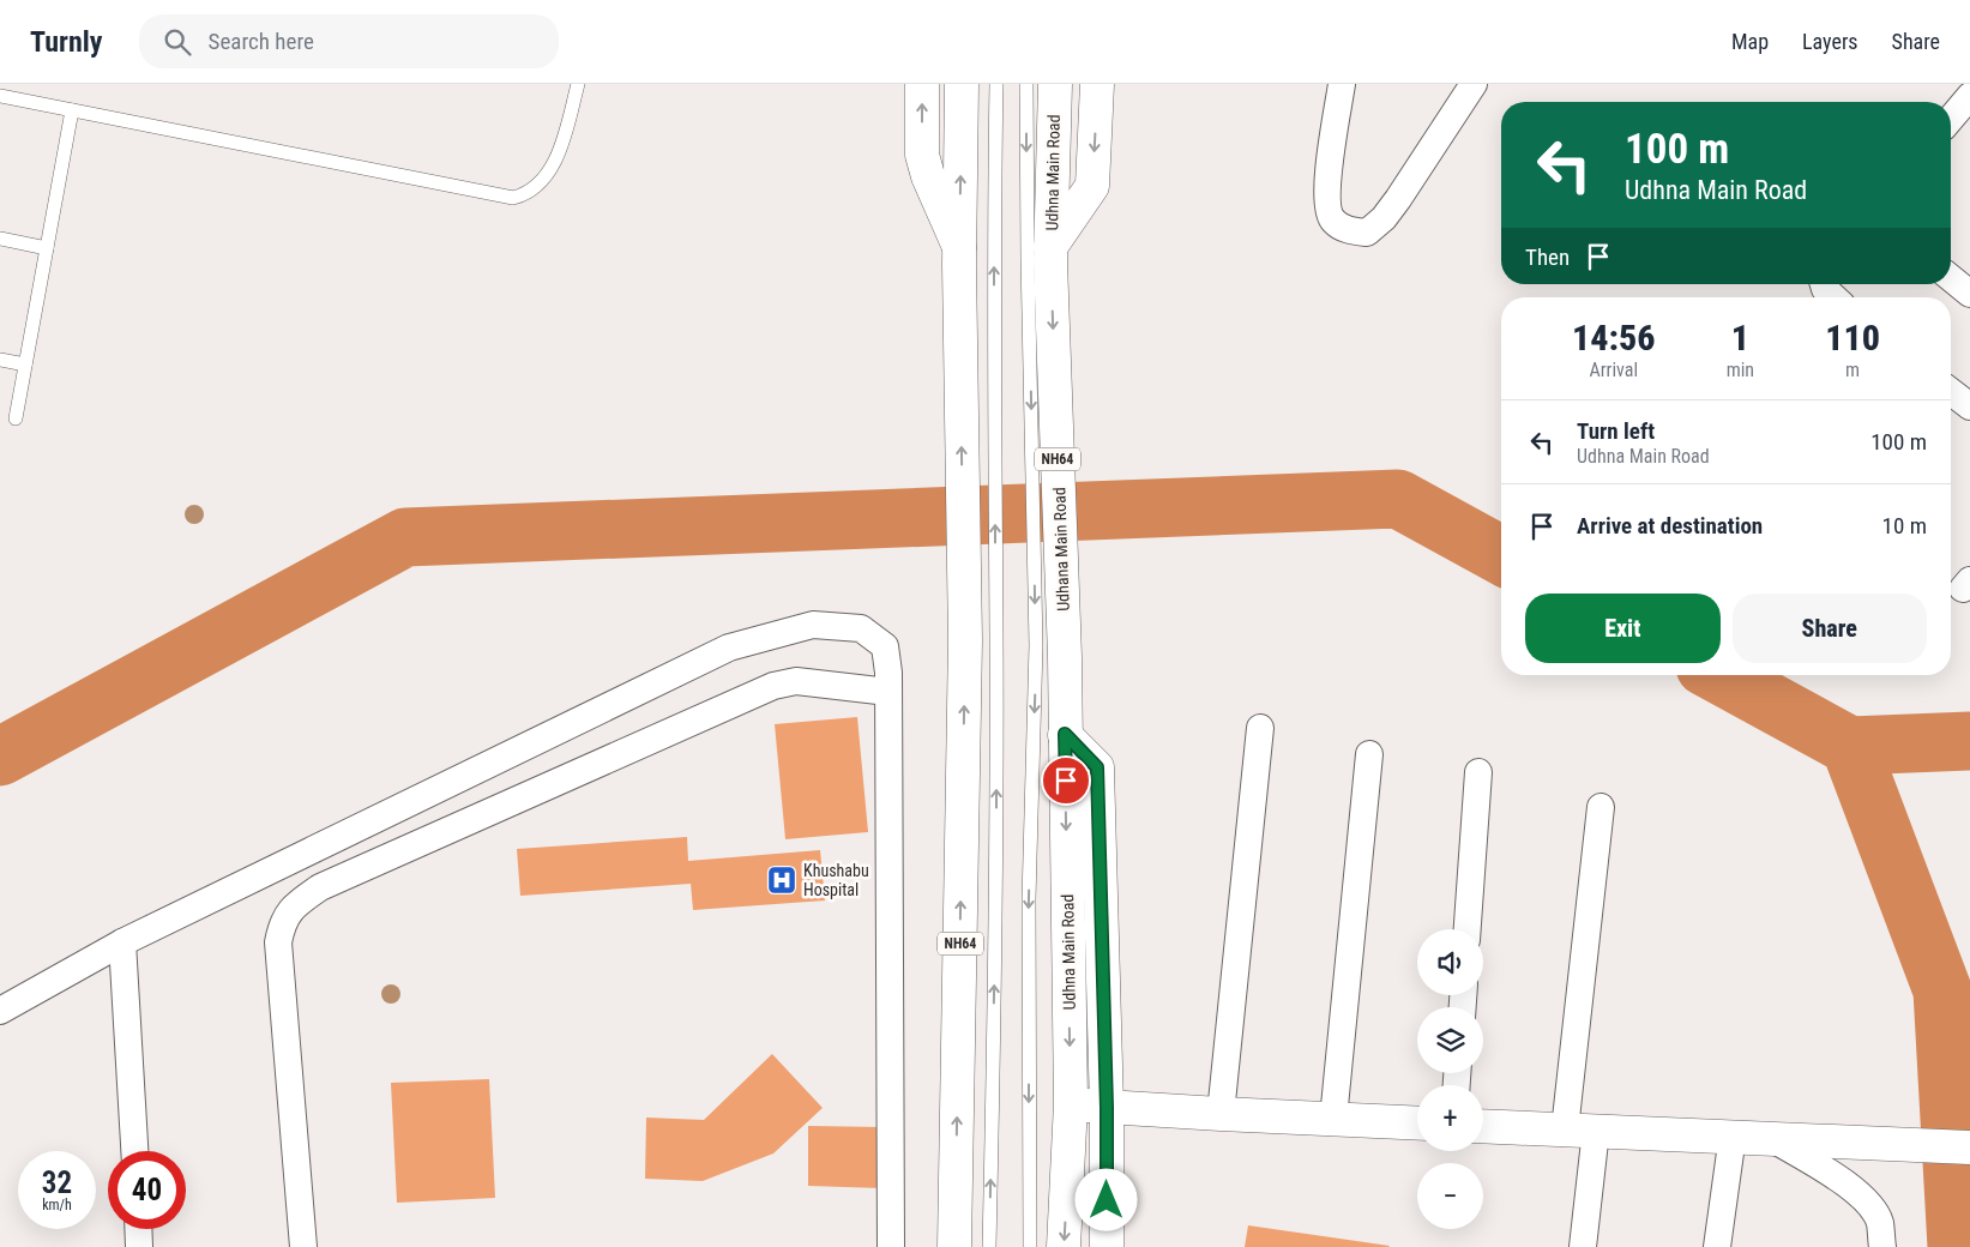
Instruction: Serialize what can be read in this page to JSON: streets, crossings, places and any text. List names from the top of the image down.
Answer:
{
  "streets": {
    "main road": ["Udhna Main Road", "NH64", "Udhana Main Road"]
  },
  "crossings": [
    ["Udhna Main Road", "Udhana Main Road"]
  ],
  "places": {
    "hospital": ["Khushabu Hospital"]
  },
  "page": {
    "header": "Turnly",
    "search": "Search here",
    "nav": ["Map", "Layers", "Share"],
    "turn": ["100 m", "Udhna Main Road"],
    "then": "Then",
    "eta": [
      "14:56",
      "Arrival",
      "1",
      "min",
      "110",
      "m"
    ],
    "list": [
      {
        "name": "Turn left",
        "note": "Udhna Main Road",
        "value": "100 m"
      },
      {
        "name": "Arrive at destination",
        "value": "10 m"
      }
    ],
    "buttons": ["Exit", "Share"],
    "map_buttons": ["+", "−"],
    "speed": "32 km/h",
    "limit": "40"
  }
}
